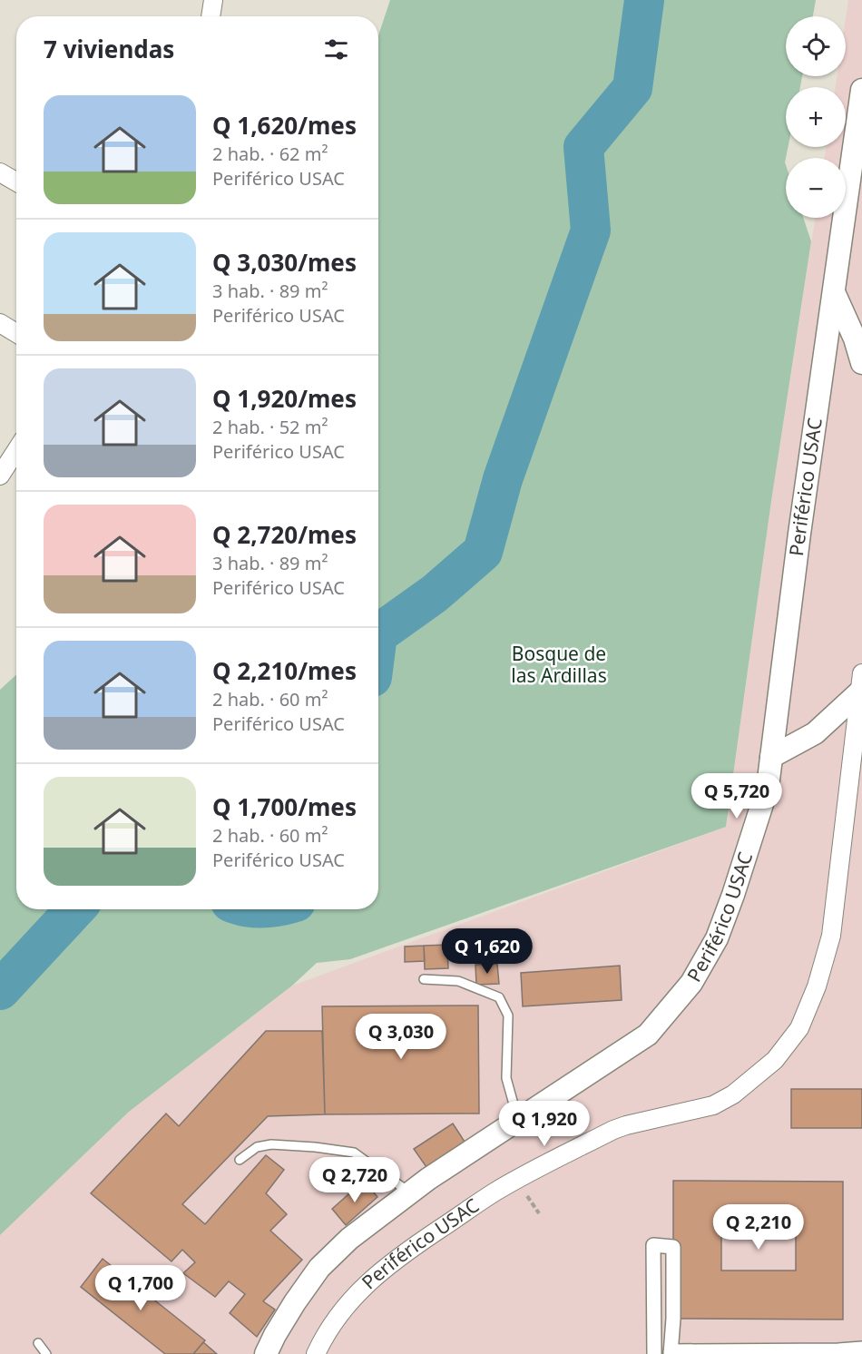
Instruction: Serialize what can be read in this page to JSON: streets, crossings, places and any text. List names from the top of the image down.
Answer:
{
  "streets": {
    "street": ["Periférico USAC"]
  },
  "parks": ["Bosque de las Ardillas"],
  "page": {
    "map_buttons": ["+", "−"],
    "heading": "7 viviendas",
    "list": [
      {
        "name": "Q 1,620/mes",
        "note": "2 hab. · 62 m² · Periférico USAC"
      },
      {
        "name": "Q 3,030/mes",
        "note": "3 hab. · 89 m² · Periférico USAC"
      },
      {
        "name": "Q 1,920/mes",
        "note": "2 hab. · 52 m² · Periférico USAC"
      },
      {
        "name": "Q 2,720/mes",
        "note": "3 hab. · 89 m² · Periférico USAC"
      },
      {
        "name": "Q 2,210/mes",
        "note": "2 hab. · 60 m² · Periférico USAC"
      },
      {
        "name": "Q 1,700/mes",
        "note": "2 hab. · 60 m² · Periférico USAC"
      }
    ],
    "price": [
      "Q 5,720",
      "Q 1,620",
      "Q 3,030",
      "Q 1,920",
      "Q 2,720",
      "Q 2,210",
      "Q 1,700"
    ]
  }
}
